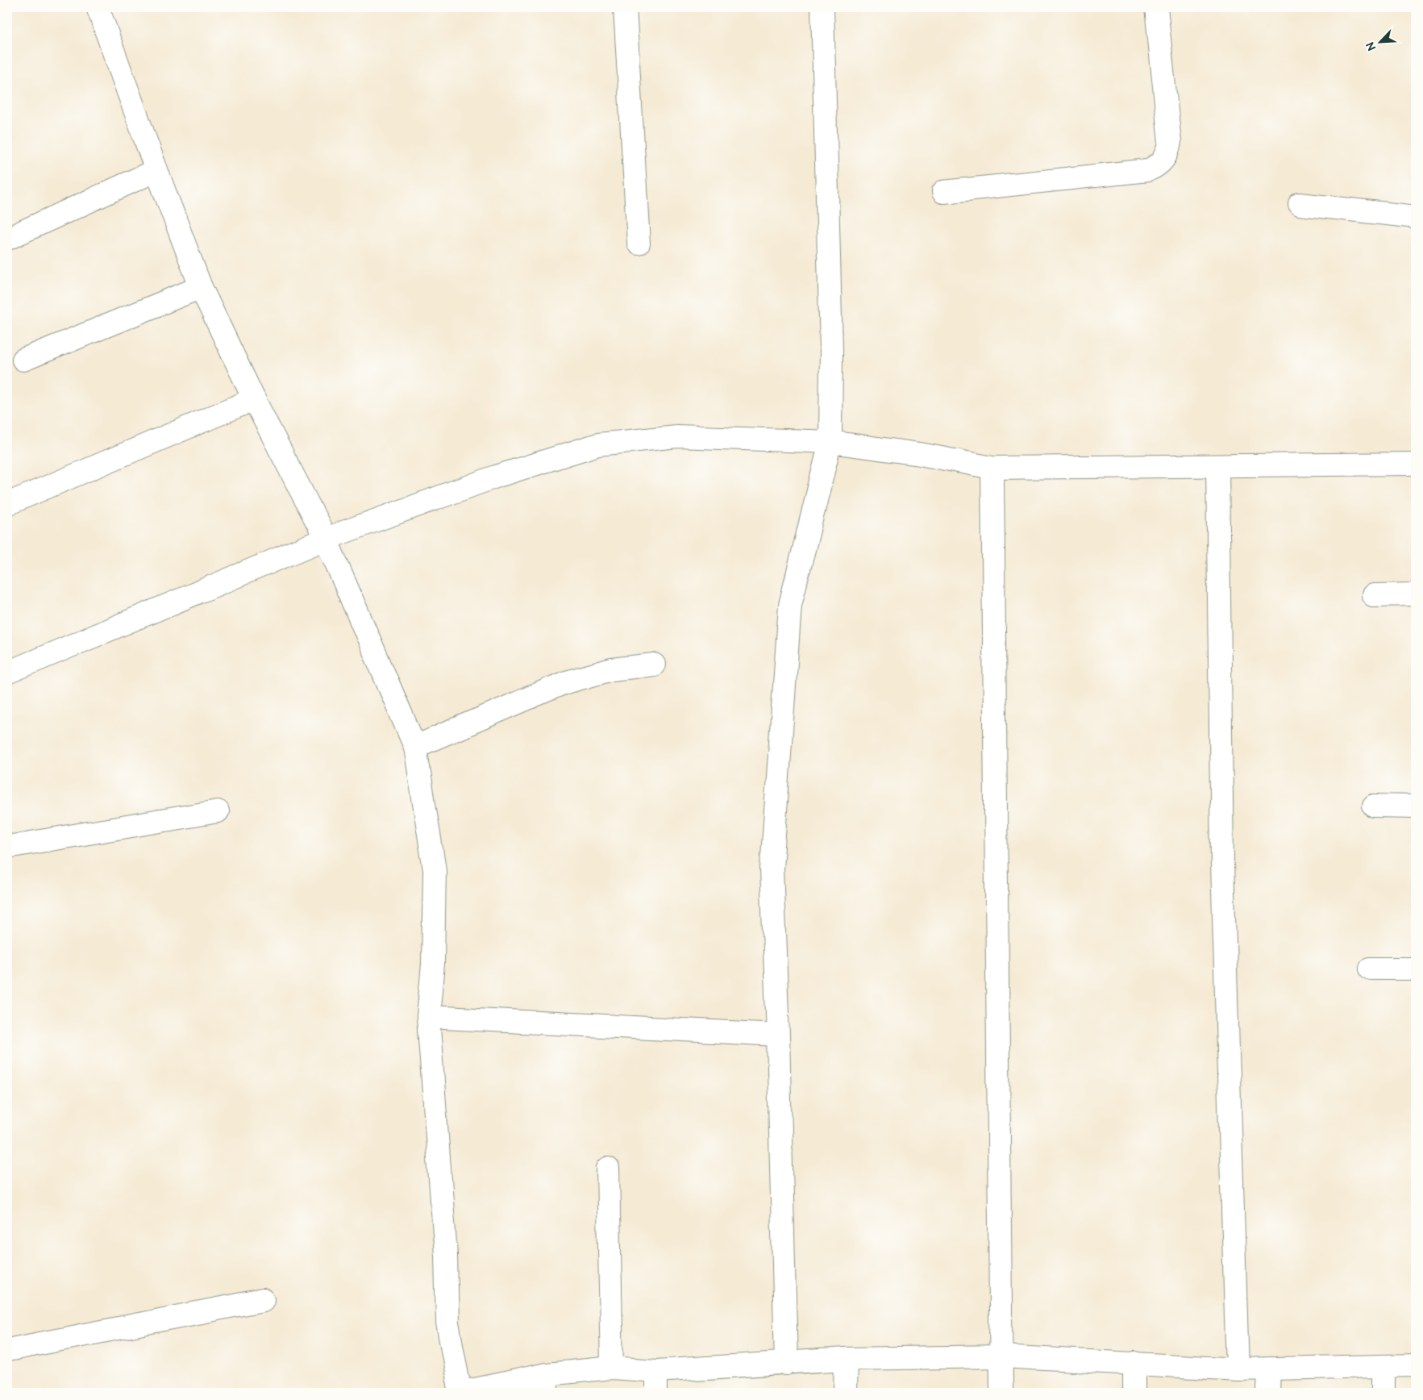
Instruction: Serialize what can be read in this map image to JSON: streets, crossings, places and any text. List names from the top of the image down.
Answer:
{
  "north": "bottom left"
}
